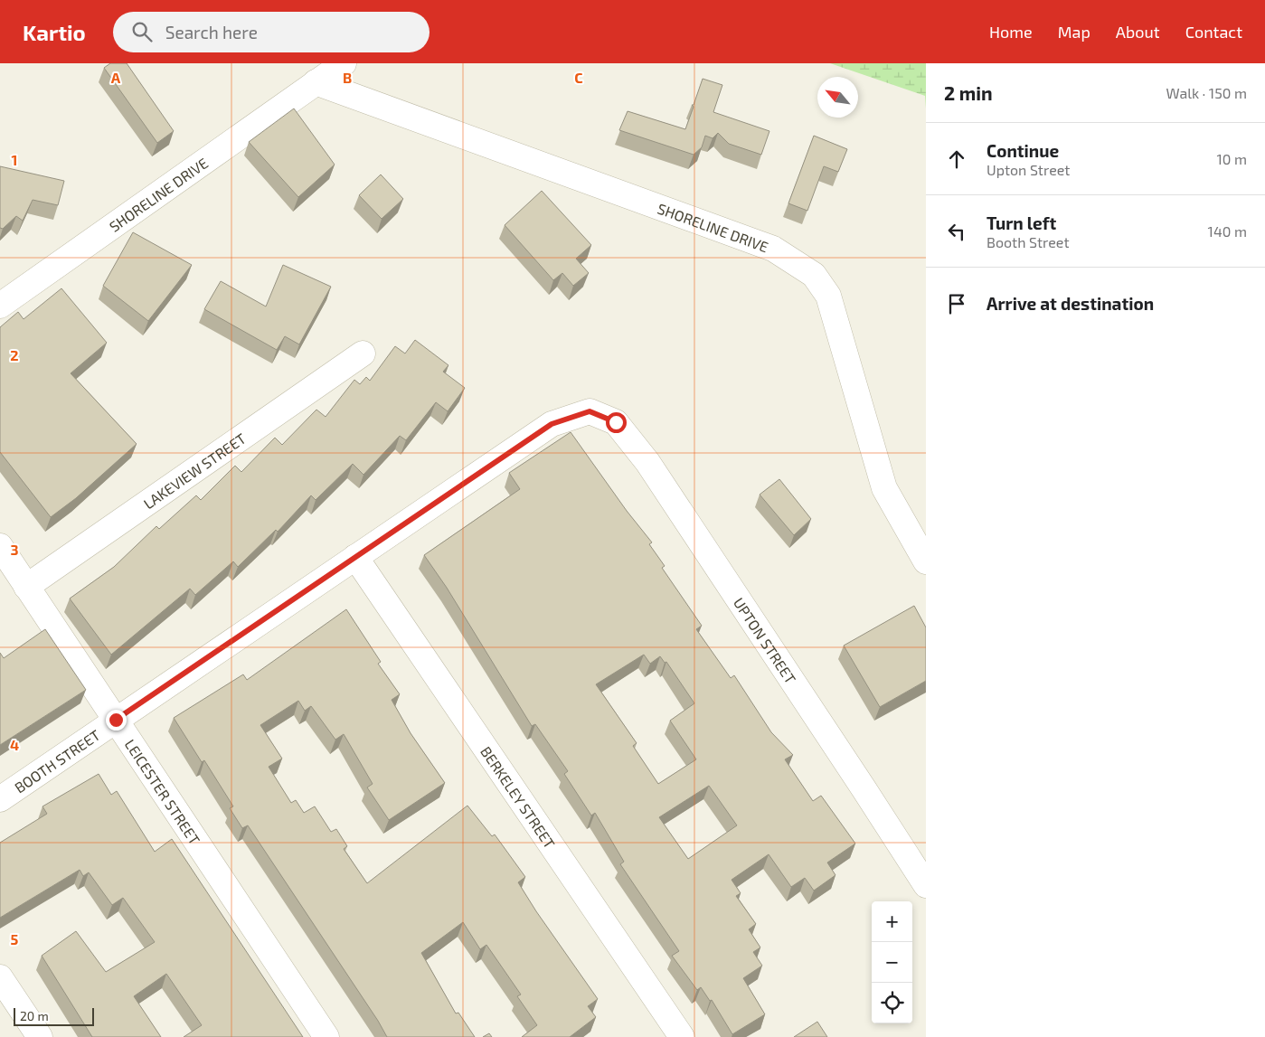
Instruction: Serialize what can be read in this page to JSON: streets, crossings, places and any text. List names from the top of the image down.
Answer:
{
  "streets": {
    "street": [
      "SHORELINE DRIVE",
      "LAKEVIEW STREET",
      "UPTON STREET",
      "BOOTH STREET",
      "LEICESTER STREET",
      "BERKELEY STREET"
    ]
  },
  "crossings": [
    ["LAKEVIEW STREET", "LEICESTER STREET"],
    ["UPTON STREET", "BOOTH STREET"],
    ["BOOTH STREET", "LEICESTER STREET"],
    ["BOOTH STREET", "BERKELEY STREET"]
  ],
  "scale_bar": "20 m",
  "north": "top left",
  "page": {
    "header": "Kartio",
    "search": "Search here",
    "nav": [
      "Home",
      "Map",
      "About",
      "Contact"
    ],
    "heading": ["2 min", "Walk · 150 m"],
    "list": [
      ["Continue", "Upton Street", "10 m"],
      ["Turn left", "Booth Street", "140 m"],
      "Arrive at destination"
    ],
    "map_buttons": ["+", "−"],
    "scale": "20 m"
  },
  "grid": {
    "columns": ["A", "B", "C"],
    "rows": [
      "1",
      "2",
      "3",
      "4",
      "5"
    ]
  }
}
